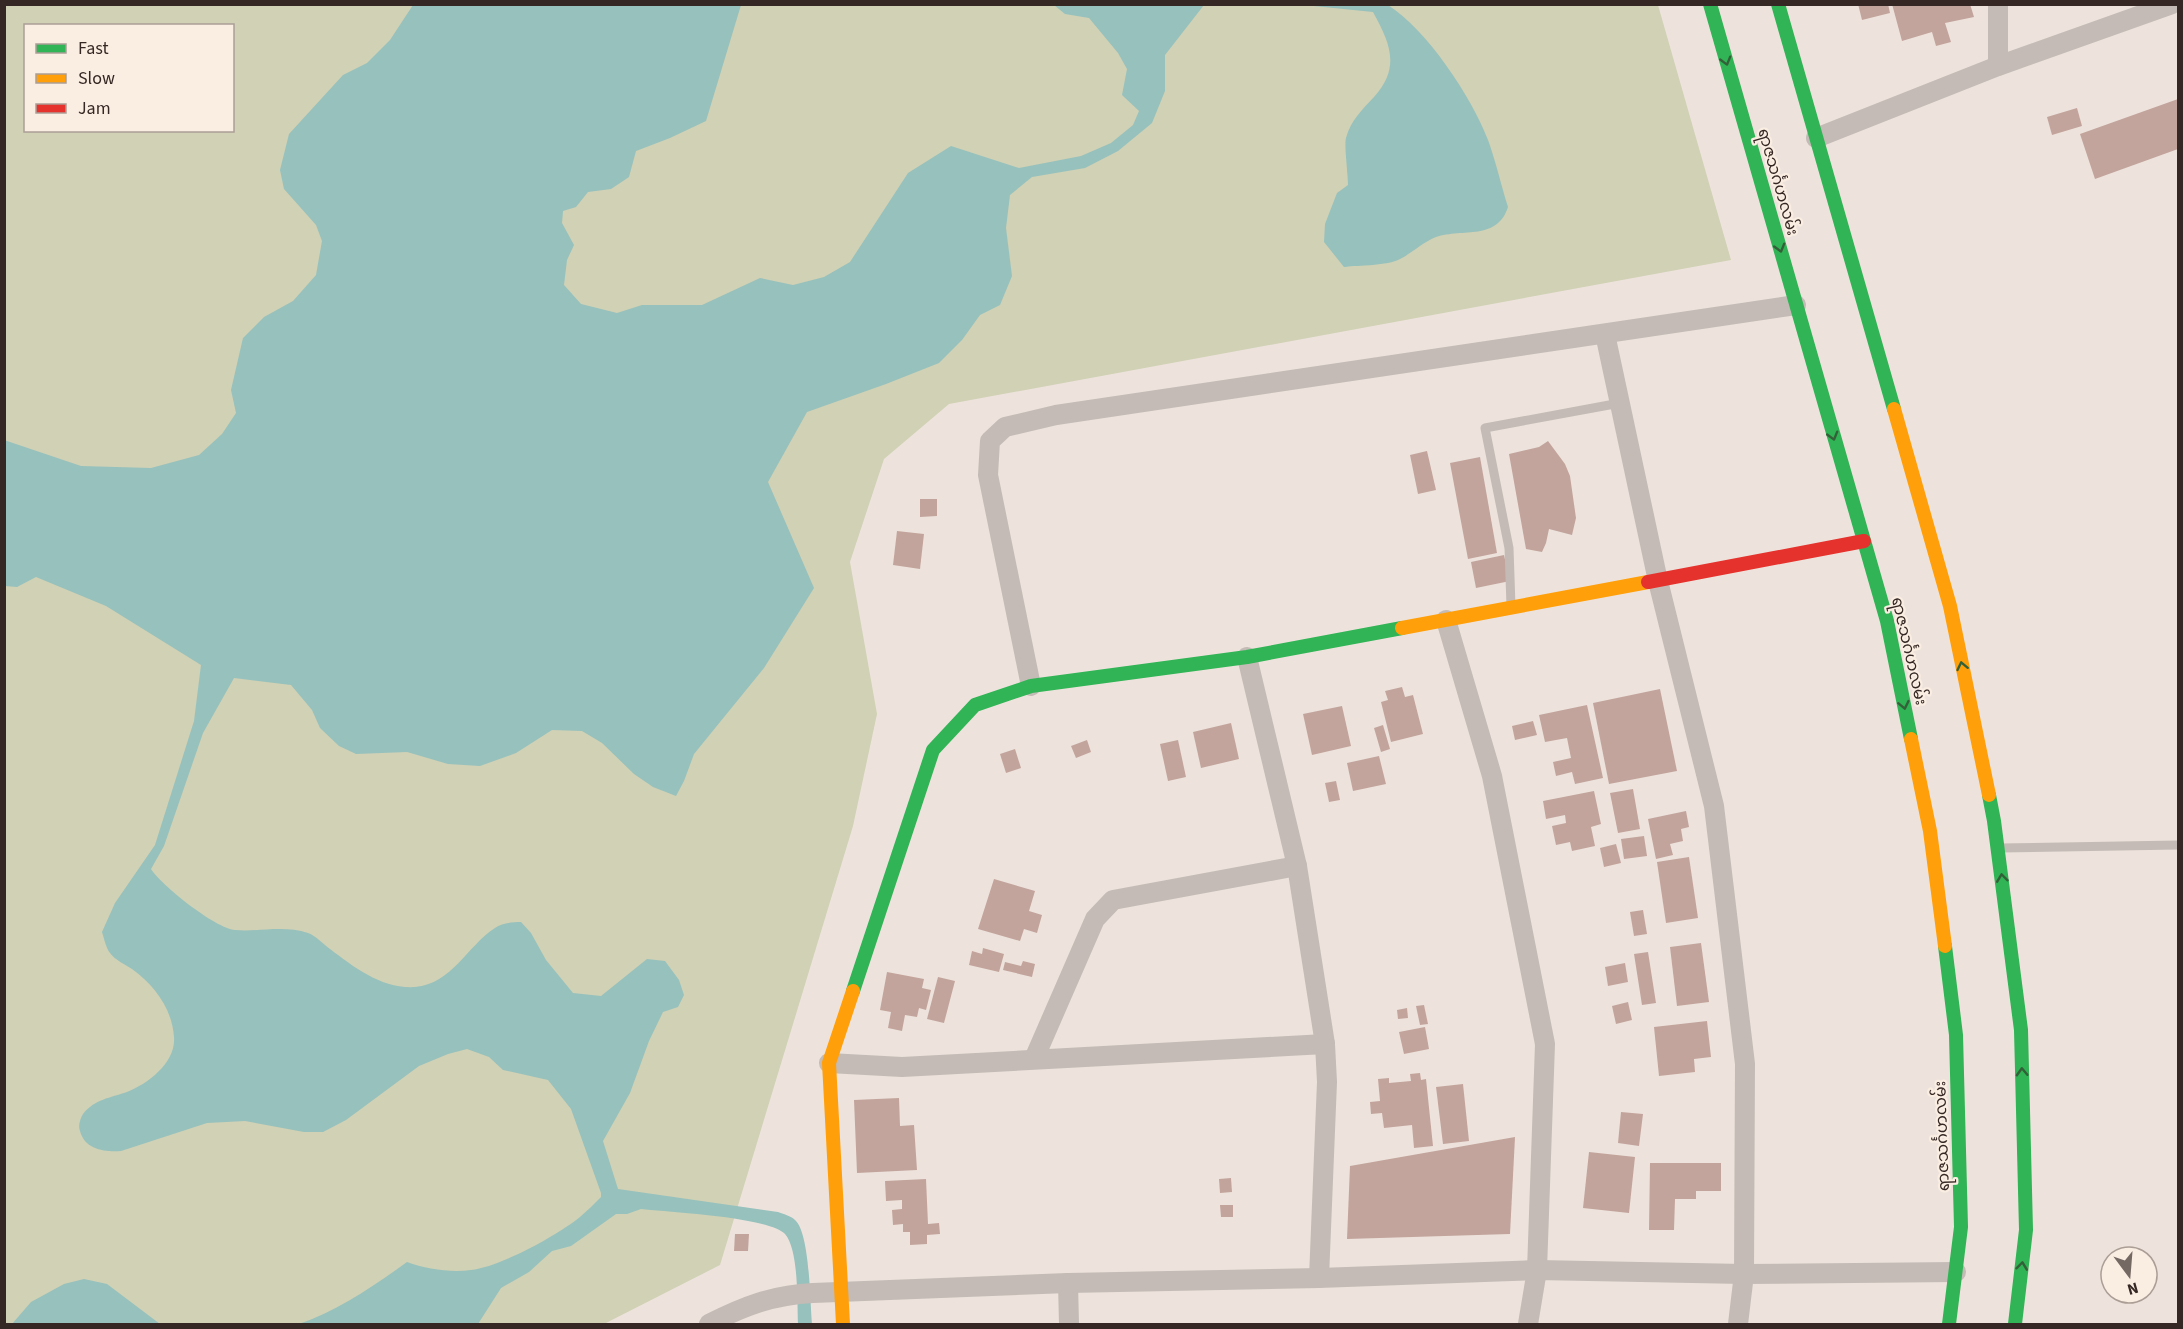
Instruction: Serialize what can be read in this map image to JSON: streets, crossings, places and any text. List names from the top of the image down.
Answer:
{
  "streets": {
    "main road": ["ရာဇသင်္ဂဟလမ်း"]
  },
  "legend": ["Fast", "Slow", "Jam"],
  "north": "bottom"
}
